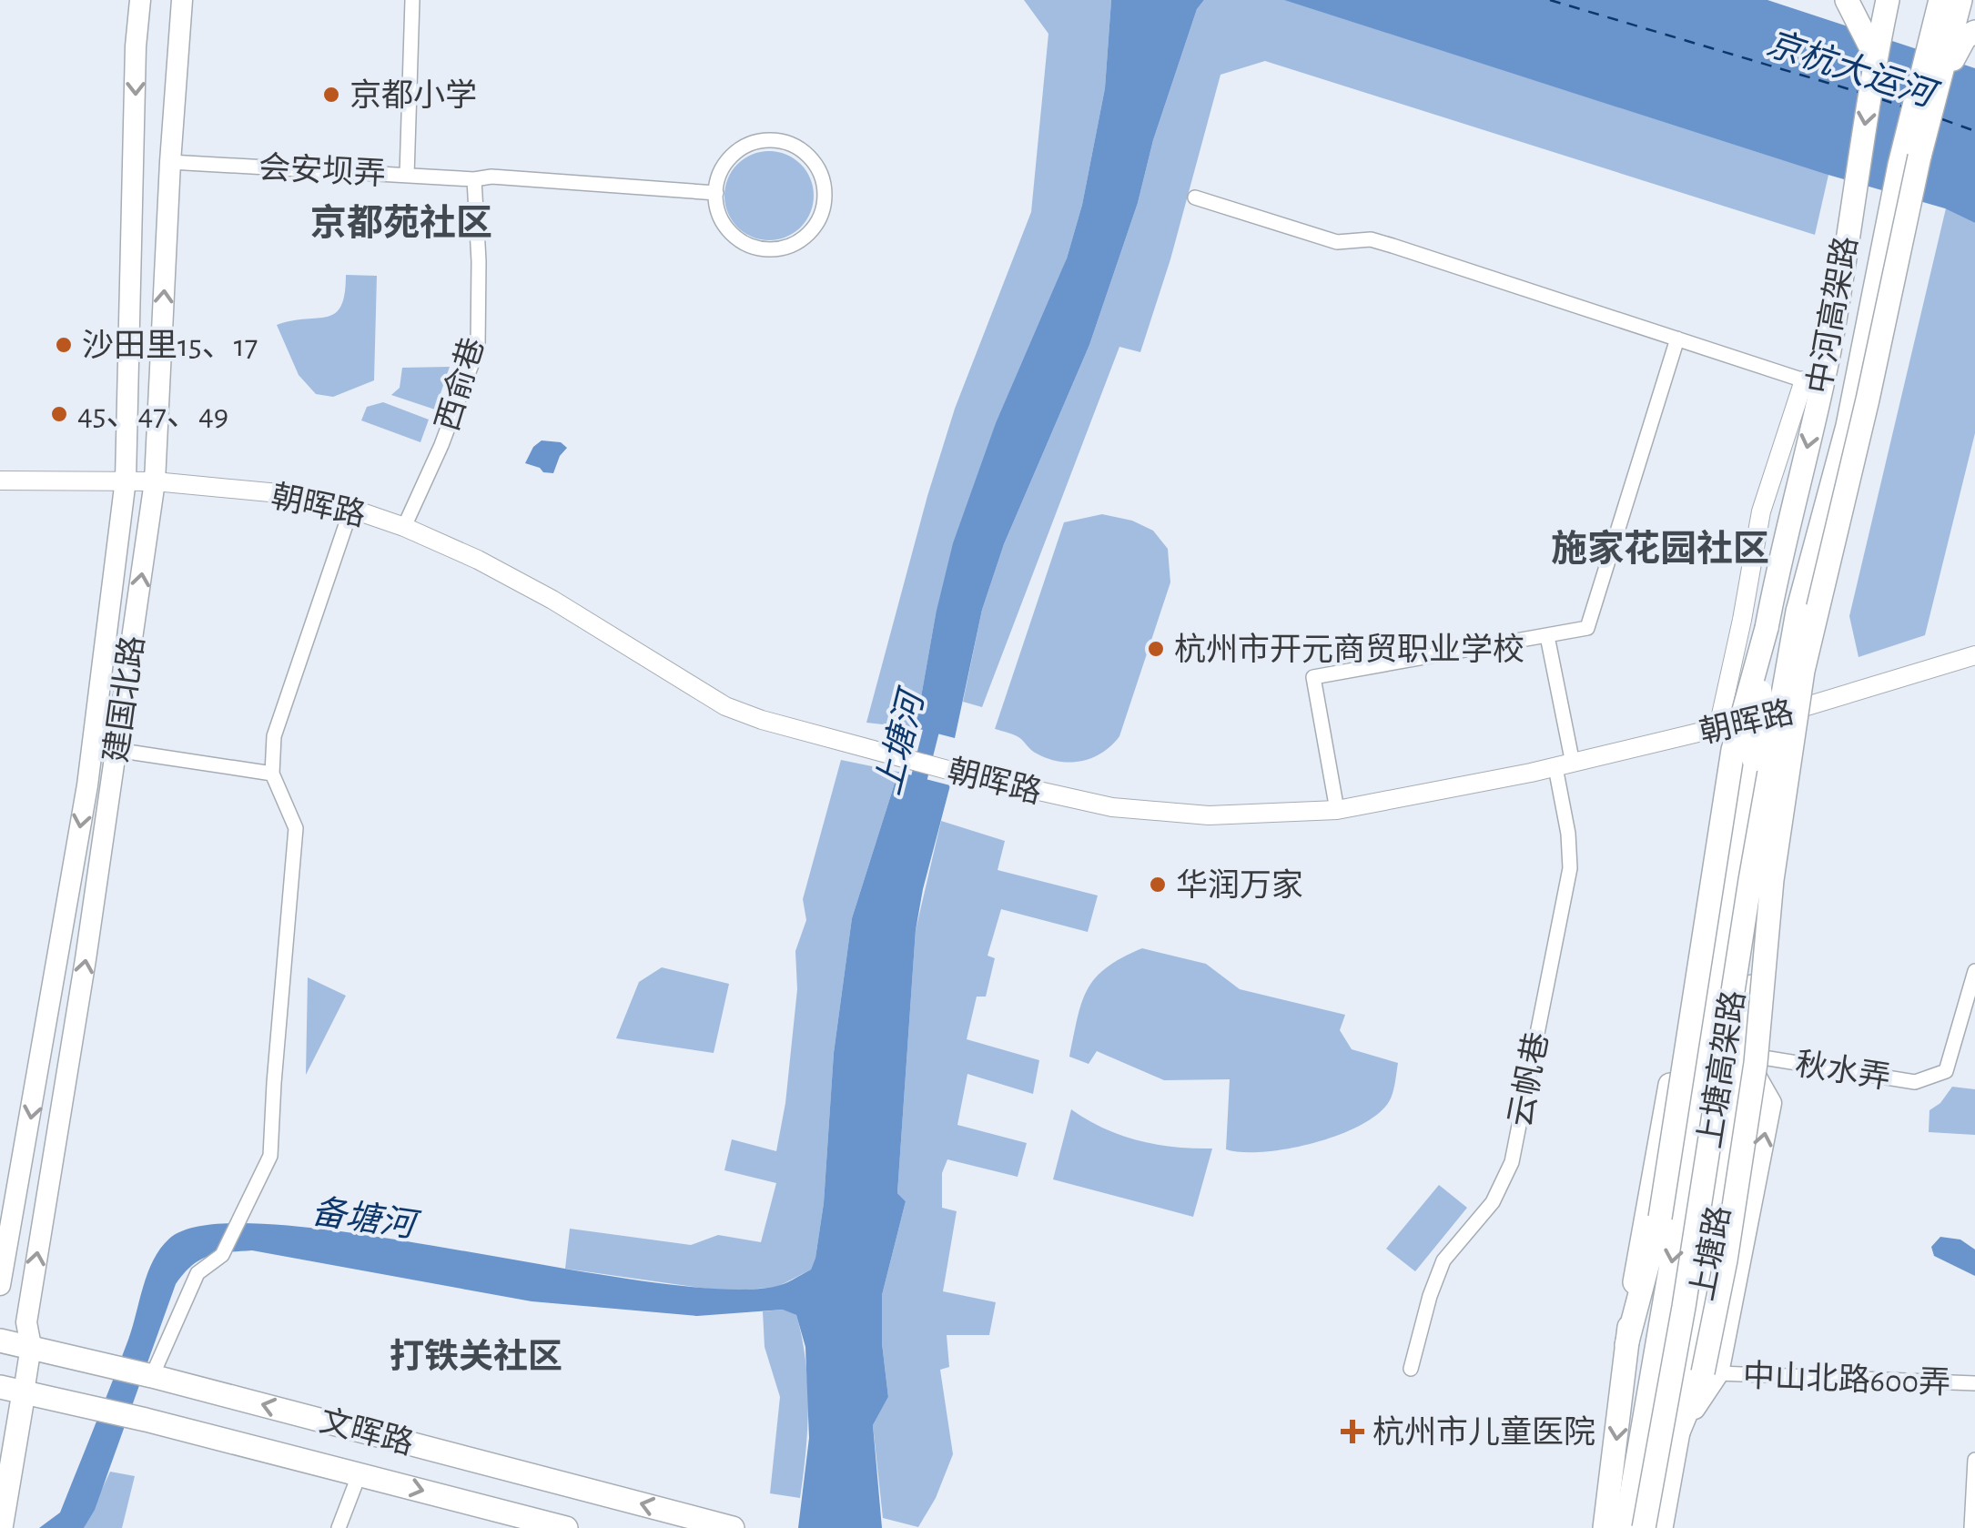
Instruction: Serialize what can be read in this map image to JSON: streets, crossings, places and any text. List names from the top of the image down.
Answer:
{
  "streets": {
    "main road": [
      "中河高架路",
      "建国北路",
      "上塘高架路",
      "上塘路",
      "文晖路"
    ],
    "street": [
      "会安坝弄",
      "西俞巷",
      "朝晖路",
      "秋水弄",
      "云帆巷",
      "中山北路600弄"
    ]
  },
  "crossings": [
    ["会安坝弄", "西俞巷"],
    ["会安坝弄", "建国北路"],
    ["中河高架路", "上塘高架路"],
    ["西俞巷", "朝晖路"],
    ["朝晖路", "建国北路"],
    ["朝晖路", "云帆巷"],
    ["朝晖路", "上塘路"],
    ["建国北路", "文晖路"],
    ["秋水弄", "上塘路"]
  ],
  "districts": ["京都苑社区", "施家花园社区", "打铁关社区"],
  "water": ["京杭大运河", "上塘河", "备塘河"],
  "places": {
    "other": [
      "京都小学",
      "沙田里15、17",
      "45、47、49",
      "杭州市开元商贸职业学校",
      "华润万家"
    ],
    "health": ["杭州市儿童医院"]
  }
}
